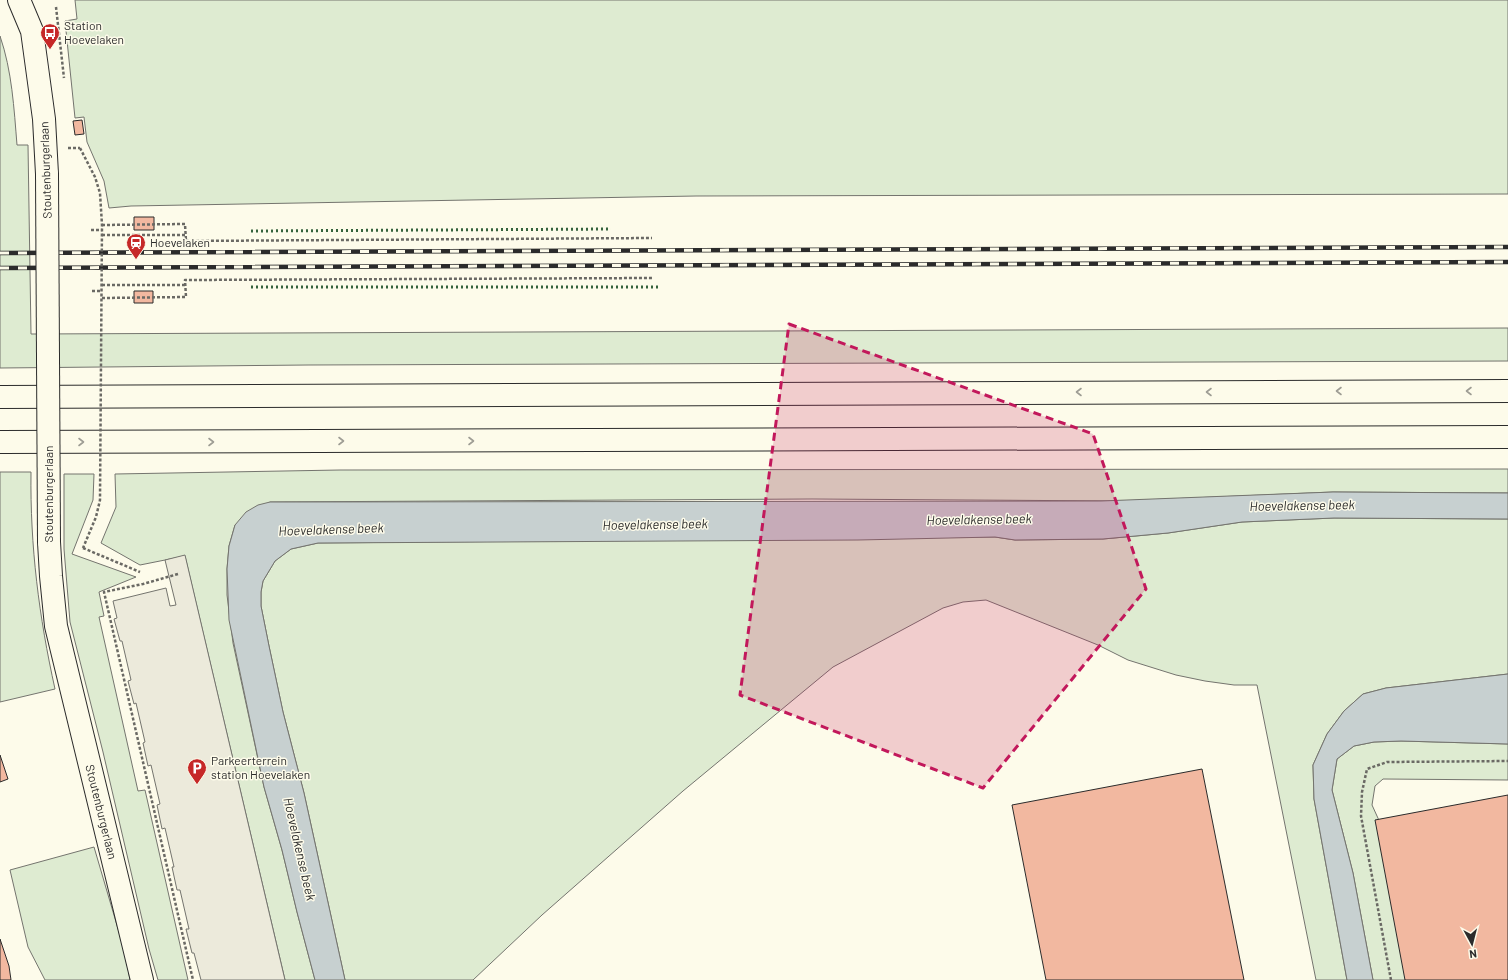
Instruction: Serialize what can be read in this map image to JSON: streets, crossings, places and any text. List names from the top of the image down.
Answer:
{
  "streets": {
    "main road": ["Stoutenburgerlaan"]
  },
  "water": ["Hoevelakense beek"],
  "places": {
    "bus stop": ["Station Hoevelaken"],
    "station": ["Hoevelaken"],
    "parking": ["Parkeerterrein station Hoevelaken"]
  },
  "north": "bottom"
}
